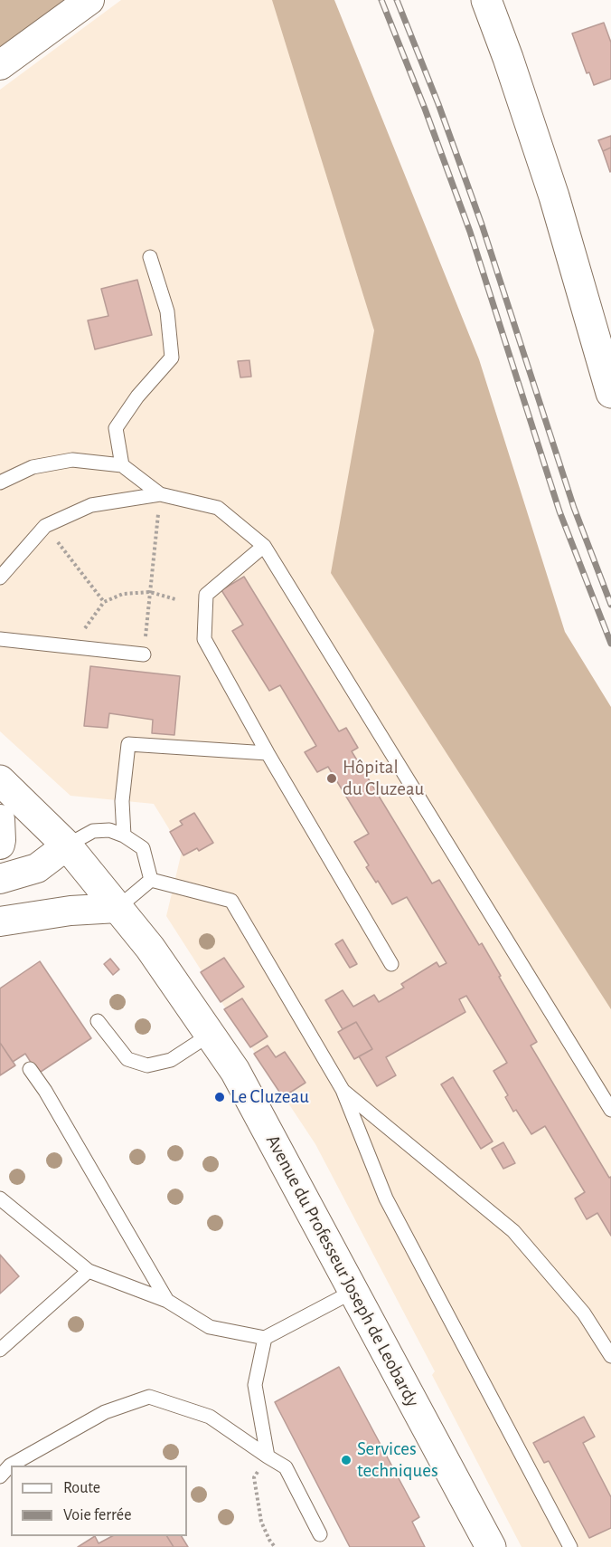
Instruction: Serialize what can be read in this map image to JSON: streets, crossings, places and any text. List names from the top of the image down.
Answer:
{
  "streets": {
    "main road": ["Avenue du Professeur Joseph de Leobardy"]
  },
  "places": ["Hôpital du Cluzeau", "Le Cluzeau", "Services techniques"],
  "legend": ["Route", "Voie ferrée"]
}
